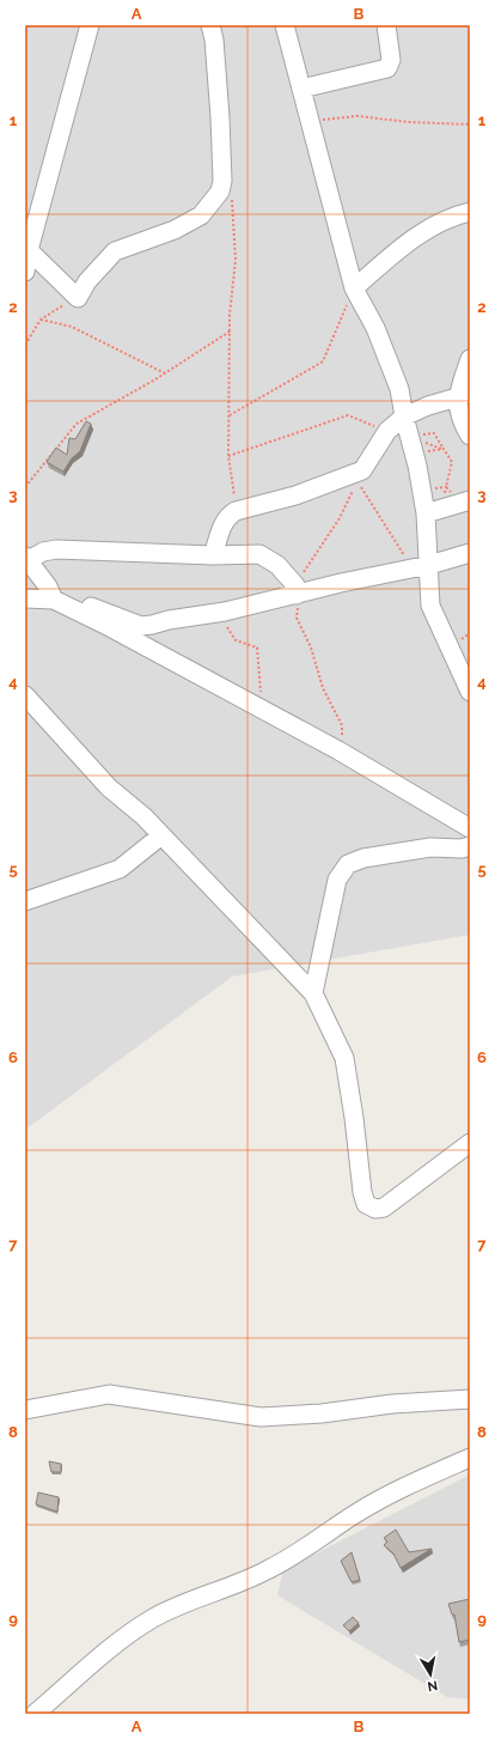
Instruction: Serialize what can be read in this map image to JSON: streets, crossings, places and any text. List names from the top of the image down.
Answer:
{
  "north": "bottom",
  "grid": {
    "columns": ["A", "B"],
    "rows": [
      "1",
      "2",
      "3",
      "4",
      "5",
      "6",
      "7",
      "8",
      "9"
    ]
  }
}
